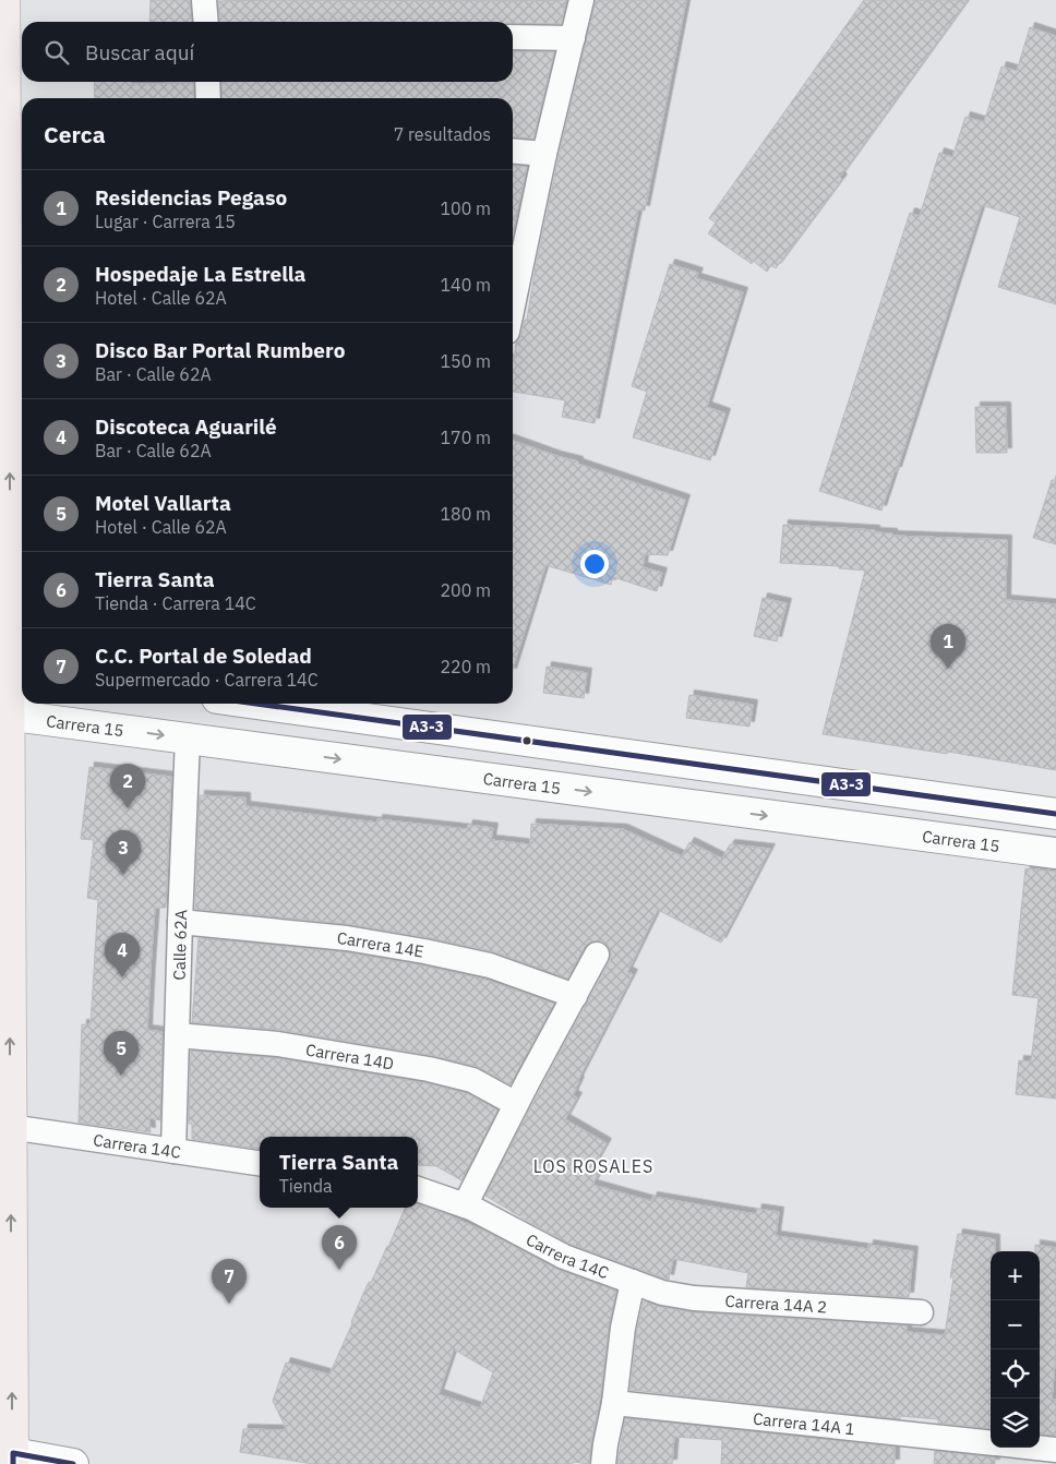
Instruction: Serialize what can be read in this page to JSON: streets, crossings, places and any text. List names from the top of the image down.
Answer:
{
  "streets": {
    "main road": ["Carrera 15"],
    "street": [
      "Calle 62A",
      "Carrera 14E",
      "Carrera 14D",
      "Carrera 14C",
      "Carrera 14A 2",
      "Carrera 14A 1"
    ]
  },
  "crossings": [
    ["Carrera 15", "Calle 62A"],
    ["Calle 62A", "Carrera 14E"],
    ["Calle 62A", "Carrera 14D"],
    ["Calle 62A", "Carrera 14C"],
    ["Carrera 14C", "Carrera 14A 2"]
  ],
  "districts": ["LOS ROSALES"],
  "lines": ["transit line A3-3"],
  "page": {
    "search": "Buscar aquí",
    "heading": ["Cerca", "7 resultados"],
    "list": [
      {
        "mark": "1",
        "name": "Residencias Pegaso",
        "note": "Lugar · Carrera 15",
        "value": "100 m"
      },
      {
        "mark": "2",
        "name": "Hospedaje La Estrella",
        "note": "Hotel · Calle 62A",
        "value": "140 m"
      },
      {
        "mark": "3",
        "name": "Disco Bar Portal Rumbero",
        "note": "Bar · Calle 62A",
        "value": "150 m"
      },
      {
        "mark": "4",
        "name": "Discoteca Aguarilé",
        "note": "Bar · Calle 62A",
        "value": "170 m"
      },
      {
        "mark": "5",
        "name": "Motel Vallarta",
        "note": "Hotel · Calle 62A",
        "value": "180 m"
      },
      {
        "mark": "6",
        "name": "Tierra Santa",
        "note": "Tienda · Carrera 14C",
        "value": "200 m"
      },
      {
        "mark": "7",
        "name": "C.C. Portal de Soledad",
        "note": "Supermercado · Carrera 14C",
        "value": "220 m"
      }
    ],
    "pins": [
      "1",
      "2",
      "3",
      "4",
      "5",
      "6",
      "7"
    ],
    "popup": ["Tierra Santa", "Tienda"],
    "map_buttons": ["+", "−"]
  }
}
